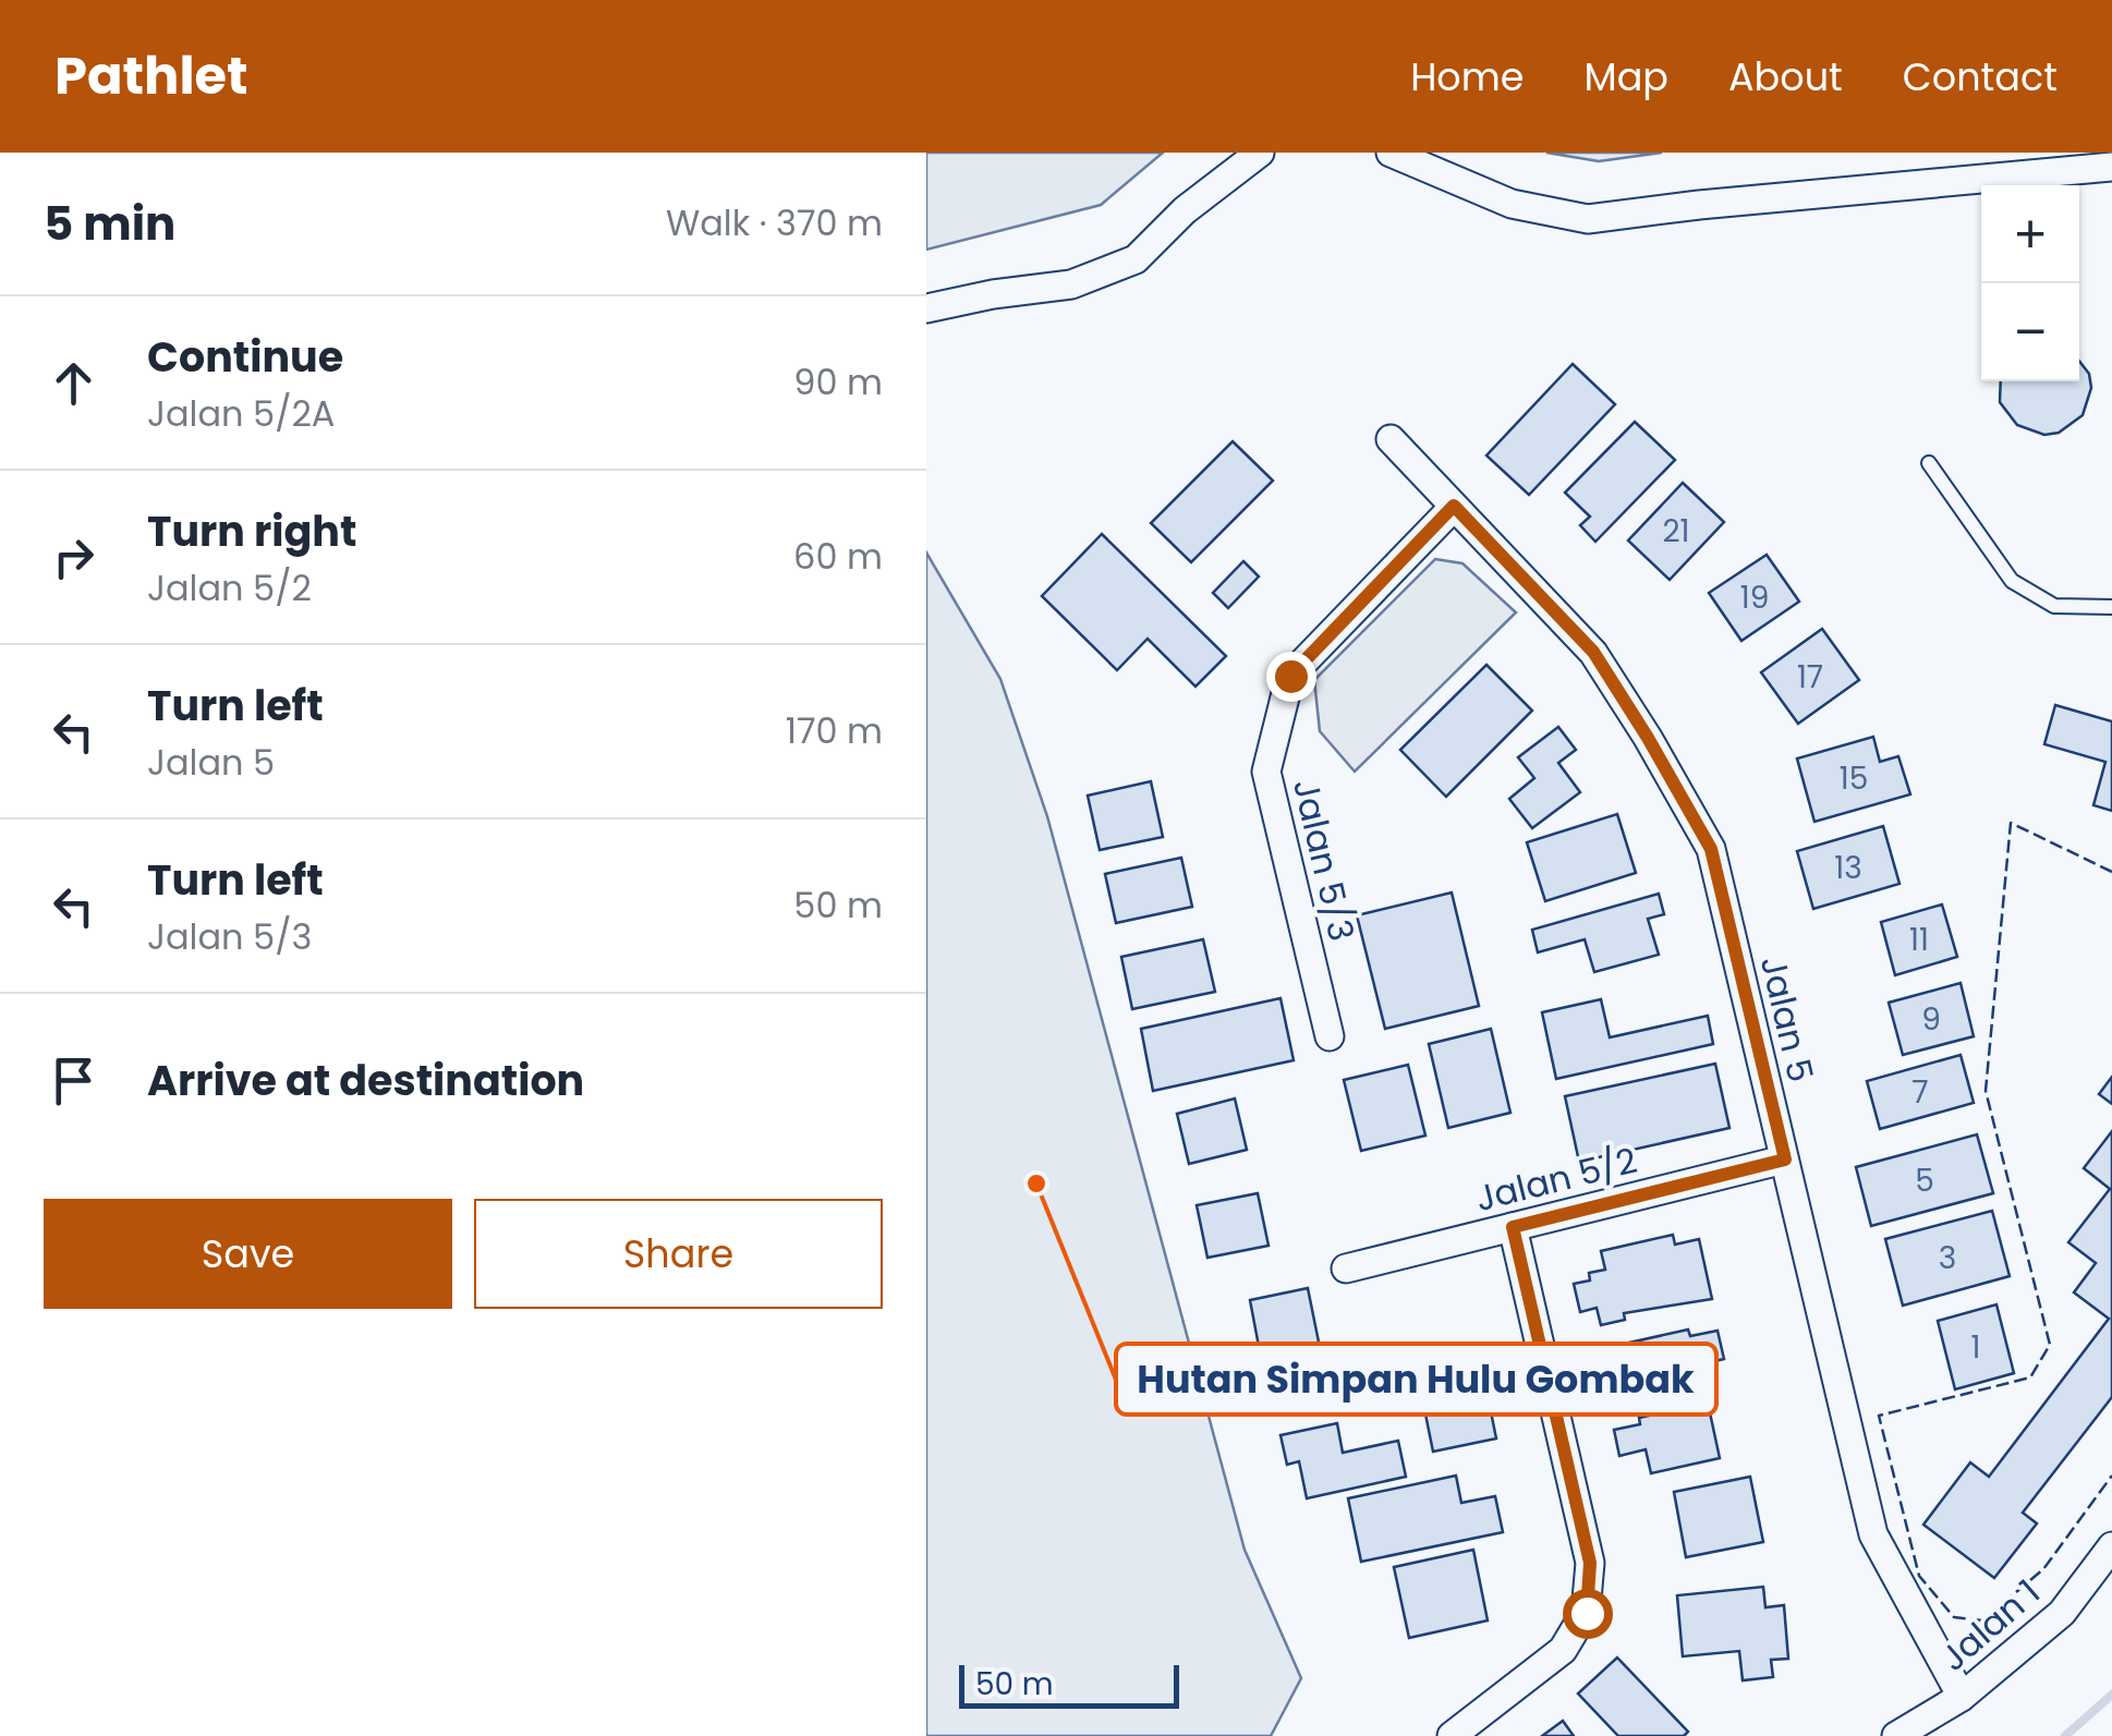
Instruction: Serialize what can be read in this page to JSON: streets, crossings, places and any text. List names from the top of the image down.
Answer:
{
  "streets": {
    "street": [
      "Jalan 5/3",
      "Jalan 5",
      "Jalan 5/2",
      "Jalan 1"
    ]
  },
  "crossings": [
    ["Jalan 5/3", "Jalan 5"],
    ["Jalan 5", "Jalan 5/2"],
    ["Jalan 5", "Jalan 1"]
  ],
  "places": ["Hutan Simpan Hulu Gombak"],
  "house_numbers": [
    "21",
    "19",
    "17",
    "15",
    "13",
    "11",
    "9",
    "7",
    "5",
    "3",
    "1"
  ],
  "scale_bar": "50 m",
  "page": {
    "header": "Pathlet",
    "nav": [
      "Home",
      "Map",
      "About",
      "Contact"
    ],
    "heading": ["5 min", "Walk · 370 m"],
    "map_buttons": ["+", "−"],
    "list": [
      ["Continue", "Jalan 5/2A", "90 m"],
      ["Turn right", "Jalan 5/2", "60 m"],
      ["Turn left", "Jalan 5", "170 m"],
      ["Turn left", "Jalan 5/3", "50 m"],
      "Arrive at destination"
    ],
    "buttons": ["Save", "Share"],
    "scale": "50 m"
  }
}
